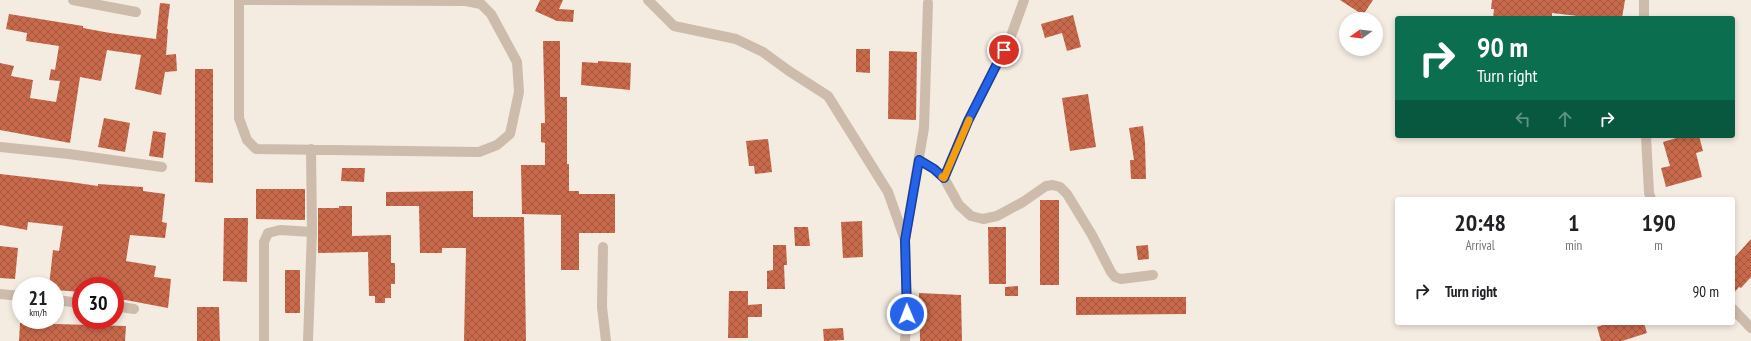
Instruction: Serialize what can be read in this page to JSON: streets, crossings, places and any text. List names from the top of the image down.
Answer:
{
  "north": "left",
  "page": {
    "turn": ["90 m", "Turn right"],
    "eta": [
      "20:48",
      "Arrival",
      "1",
      "min",
      "190",
      "m"
    ],
    "list": [
      {
        "name": "Turn right",
        "value": "90 m"
      }
    ],
    "speed": "21 km/h",
    "limit": "30"
  }
}
